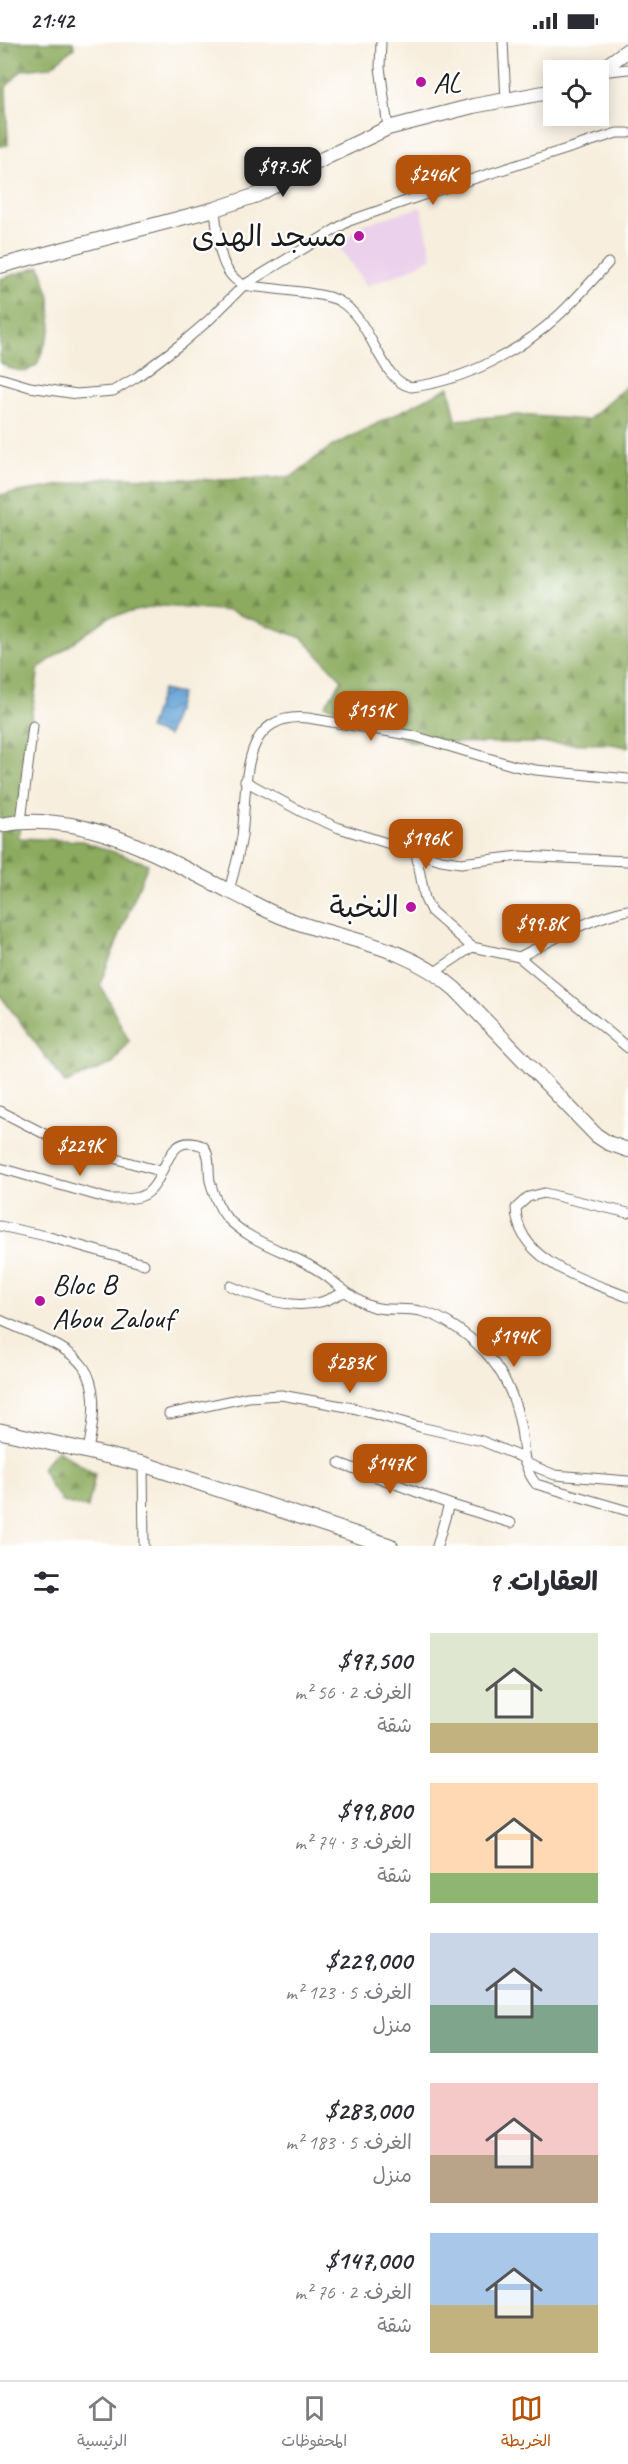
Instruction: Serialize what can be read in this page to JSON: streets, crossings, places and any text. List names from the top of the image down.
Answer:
{
  "places": [
    "AL",
    "مسجد الهدى",
    "النخبة",
    "Bloc B Abou Zalouf"
  ],
  "page": {
    "status": "21:42",
    "price": [
      "$97.5K",
      "$246K",
      "$151K",
      "$196K",
      "$99.8K",
      "$229K",
      "$194K",
      "$283K",
      "$147K"
    ],
    "heading": "العقارات: 9",
    "list": [
      {
        "name": "$97,500",
        "note": "الغرف: 2 · 56 m² · شقة"
      },
      {
        "name": "$99,800",
        "note": "الغرف: 3 · 74 m² · شقة"
      },
      {
        "name": "$229,000",
        "note": "الغرف: 5 · 123 m² · منزل"
      },
      {
        "name": "$283,000",
        "note": "الغرف: 5 · 183 m² · منزل"
      },
      {
        "name": "$147,000",
        "note": "الغرف: 2 · 76 m² · شقة"
      }
    ],
    "tabs": ["الخريطة", "المحفوظات", "الرئيسية"]
  }
}
